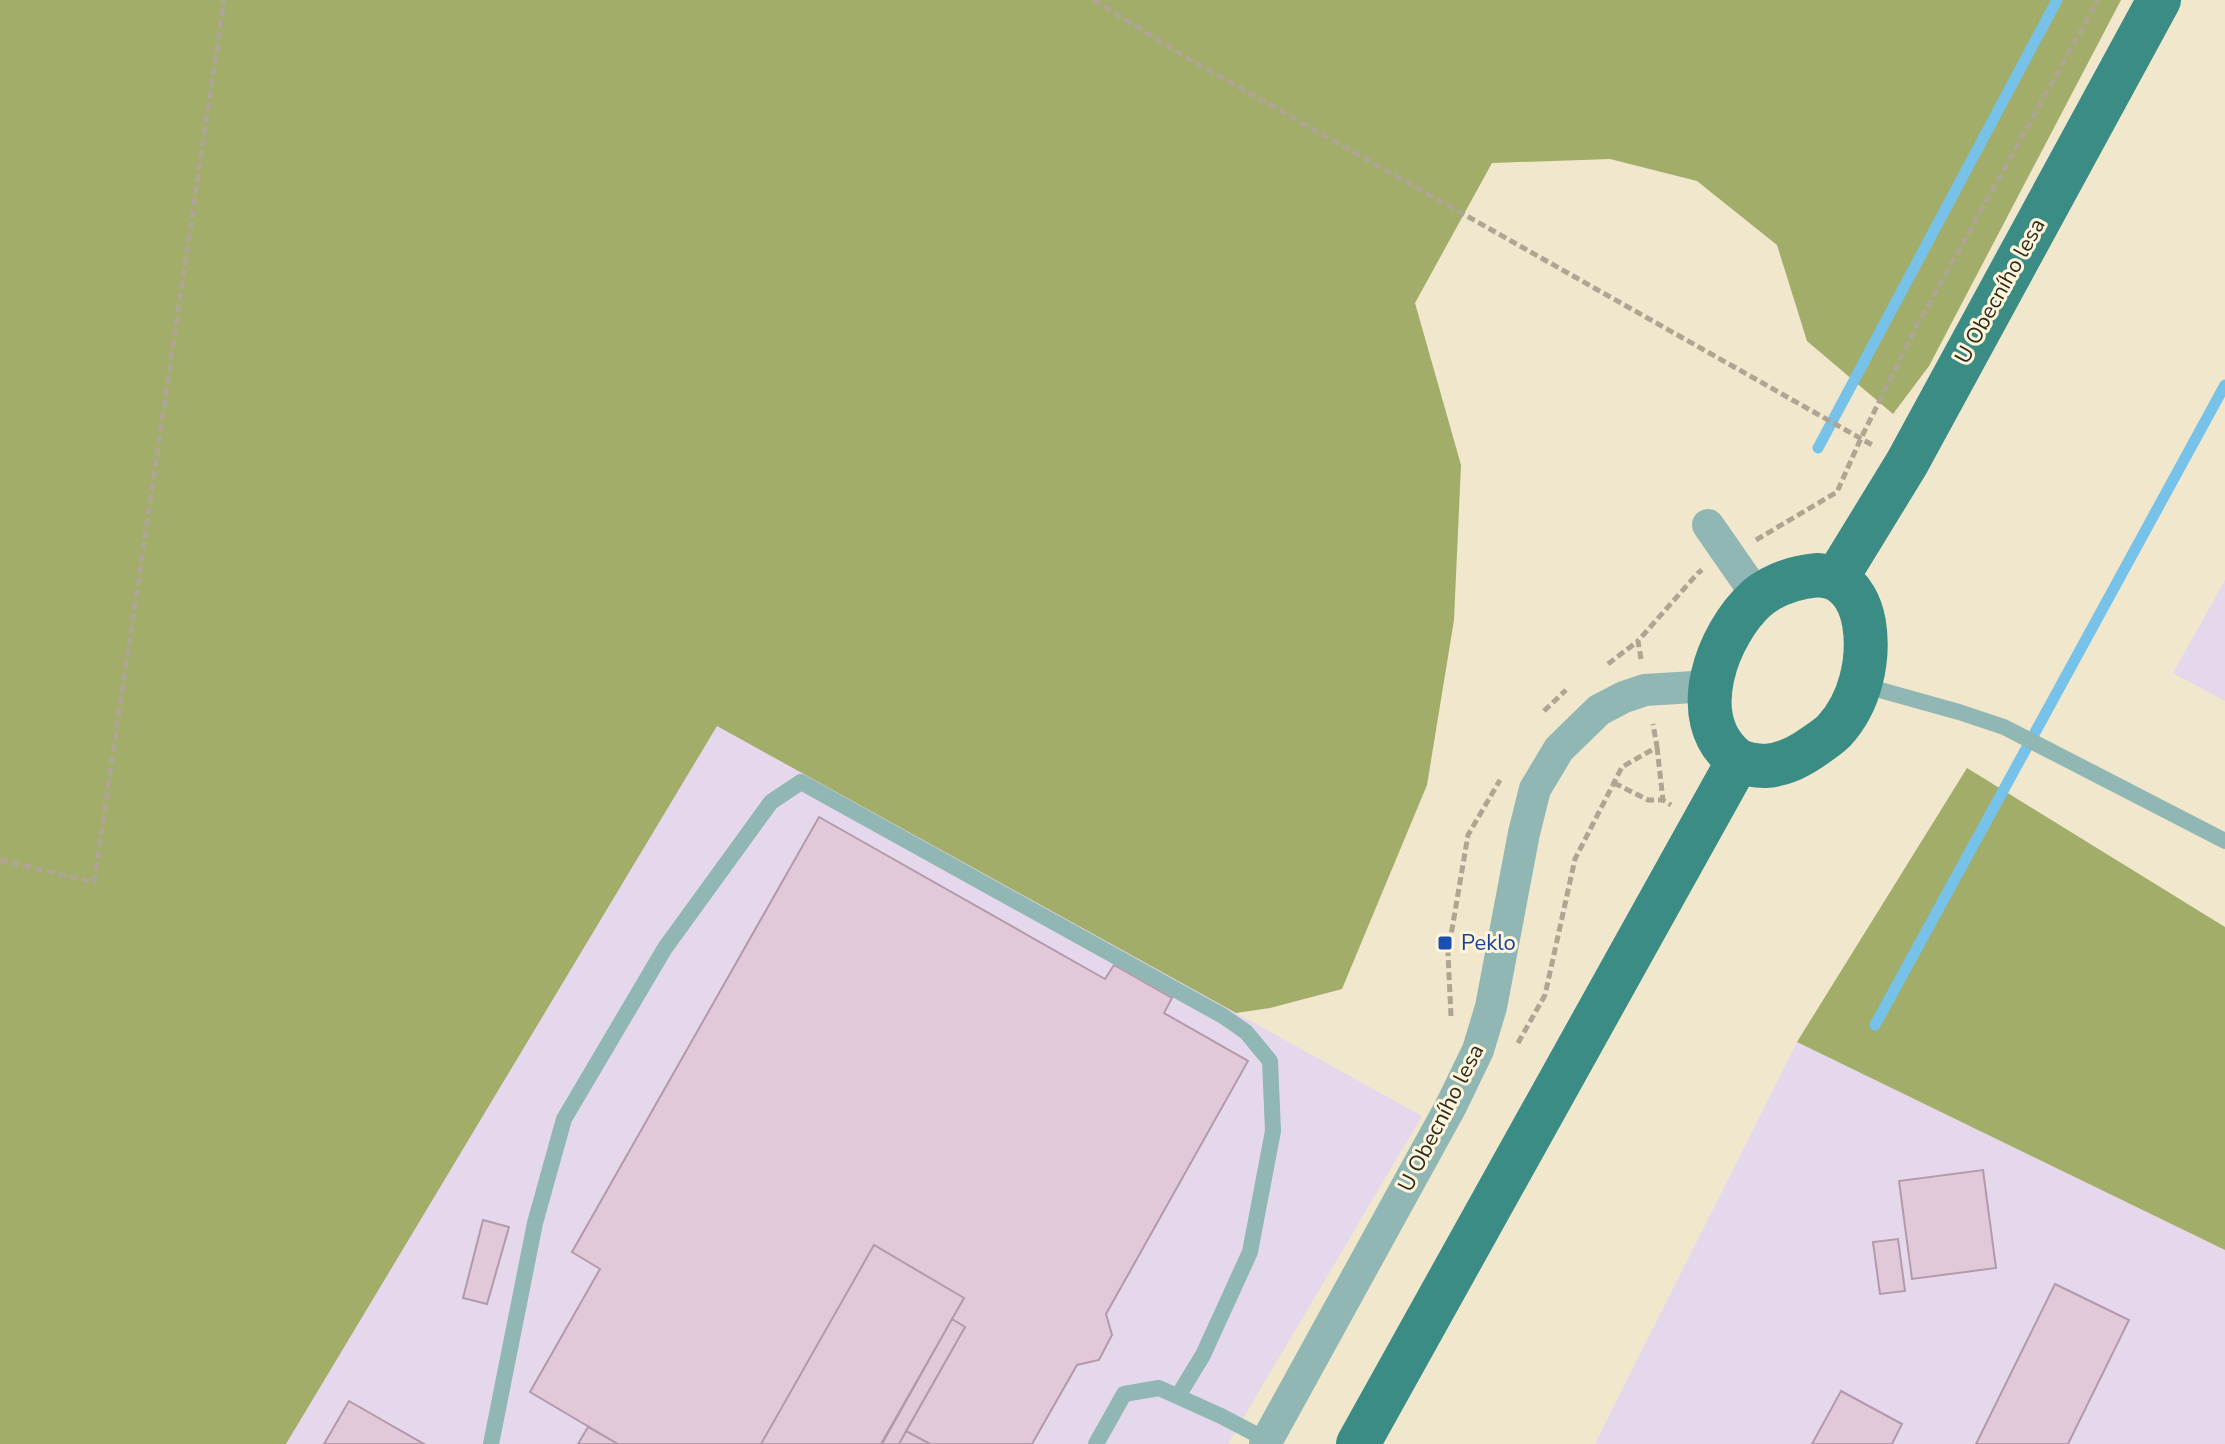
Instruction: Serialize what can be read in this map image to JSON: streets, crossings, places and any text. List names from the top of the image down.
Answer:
{
  "streets": {
    "main road": ["U Obecního lesa"]
  },
  "places": {
    "transit": ["Peklo"]
  }
}
